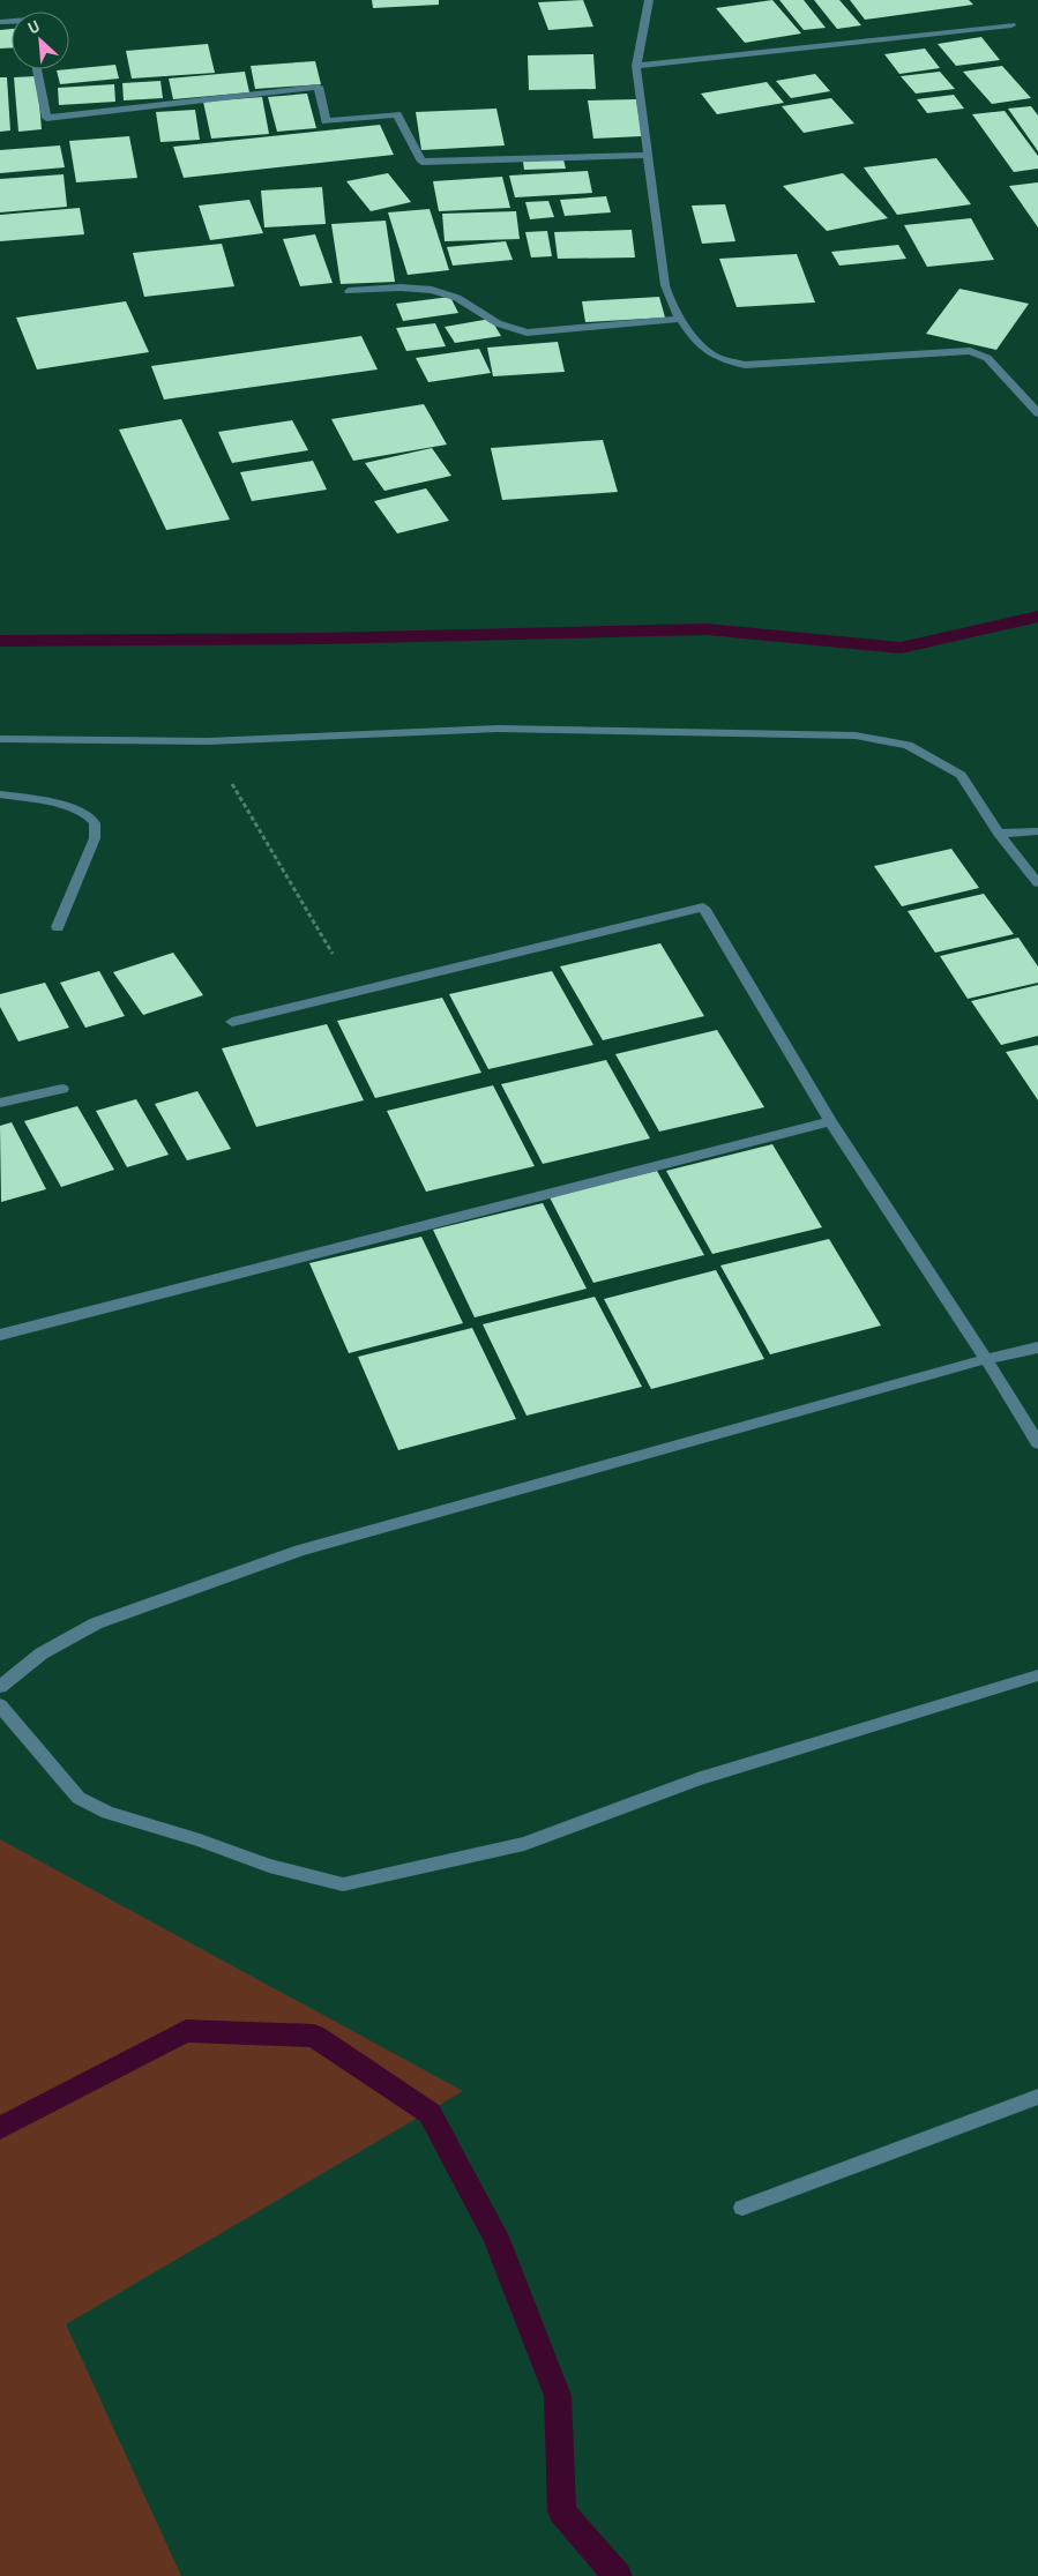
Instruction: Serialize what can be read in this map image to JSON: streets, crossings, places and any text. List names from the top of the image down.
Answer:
{
  "north": "top left"
}
